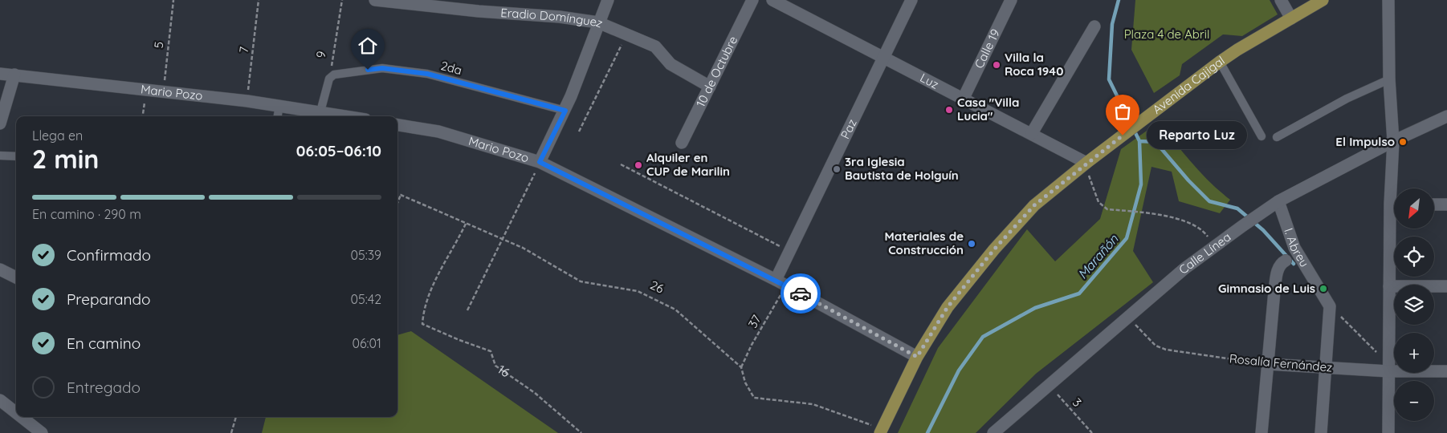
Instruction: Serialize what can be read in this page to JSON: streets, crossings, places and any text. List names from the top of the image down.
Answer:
{
  "streets": {
    "main road": ["Avenida Cajigal"],
    "street": [
      "Eradio Domínguez",
      "Calle 19",
      "10 de Octubre",
      "Luz",
      "Mario Pozo",
      "Paz",
      "I. Abreu",
      "Calle Línea",
      "Rosalía Fernández"
    ],
    "lane": ["2da"],
    "path": [
      "5",
      "7",
      "9",
      "26",
      "37",
      "16",
      "3"
    ]
  },
  "crossings": [
    ["Eradio Domínguez", "10 de Octubre"],
    ["5", "Mario Pozo"],
    ["Calle 19", "Luz"],
    ["7", "Mario Pozo"],
    ["9", "2da"],
    ["Luz", "Avenida Cajigal"],
    ["Luz", "Paz"],
    ["Avenida Cajigal", "Mario Pozo"],
    ["Mario Pozo", "Paz"],
    ["Mario Pozo", "37"],
    ["Paz", "37"],
    ["I. Abreu", "Calle Línea"],
    ["Calle Línea", "Rosalía Fernández"],
    ["Calle Línea", "3"],
    ["26", "37"],
    ["26", "16"]
  ],
  "water": ["Marañón"],
  "parks": ["Plaza 4 de Abril"],
  "places": [
    "Villa la Roca 1940",
    "Casa \"Villa Lucia\"",
    "Reparto Luz",
    "El Impulso",
    "Alquiler en CUP de Marilin",
    "3ra Iglesia Bautista de Holguín",
    "Materiales de Construcción",
    "Gimnasio de Luis"
  ],
  "north": "bottom left",
  "page": {
    "heading": ["2 min", "Llega en", "06:05–06:10"],
    "bubble": "Reparto Luz",
    "bar": "En camino · 290 m",
    "map_buttons": ["+", "−"],
    "list": [
      ["Confirmado", "05:39"],
      ["Preparando", "05:42"],
      ["En camino", "06:01"],
      "Entregado"
    ]
  }
}
